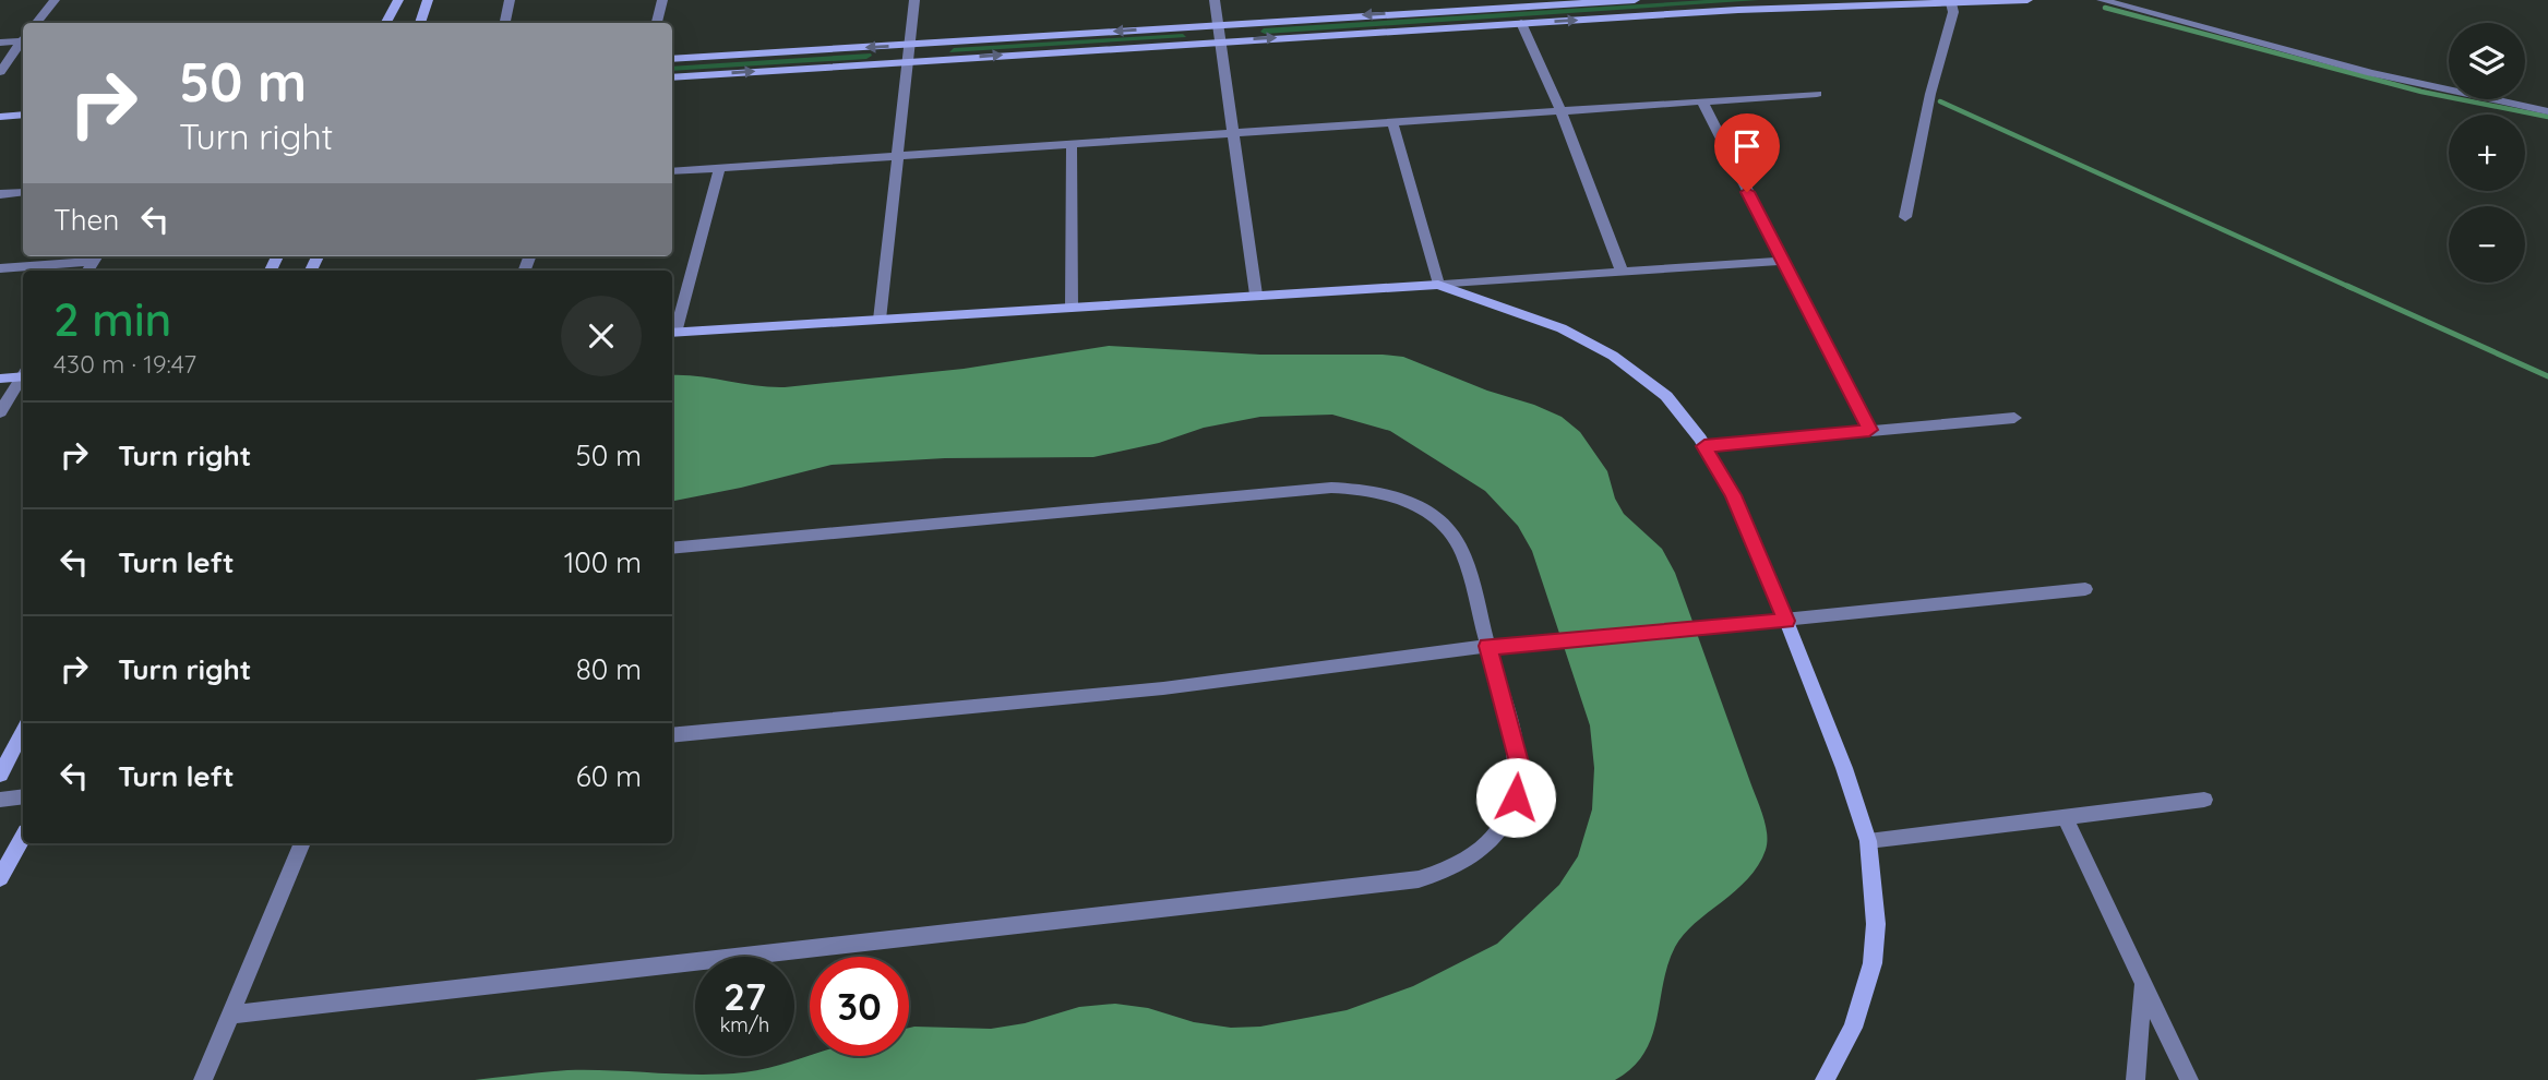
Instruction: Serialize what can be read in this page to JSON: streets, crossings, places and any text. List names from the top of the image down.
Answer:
{
  "page": {
    "map_buttons": ["+", "−"],
    "turn": ["50 m", "Turn right"],
    "then": "Then",
    "heading": ["2 min", "430 m · 19:47"],
    "list": [
      {
        "name": "Turn right",
        "value": "50 m"
      },
      {
        "name": "Turn left",
        "value": "100 m"
      },
      {
        "name": "Turn right",
        "value": "80 m"
      },
      {
        "name": "Turn left",
        "value": "60 m"
      }
    ],
    "speed": "27 km/h",
    "limit": "30"
  }
}
